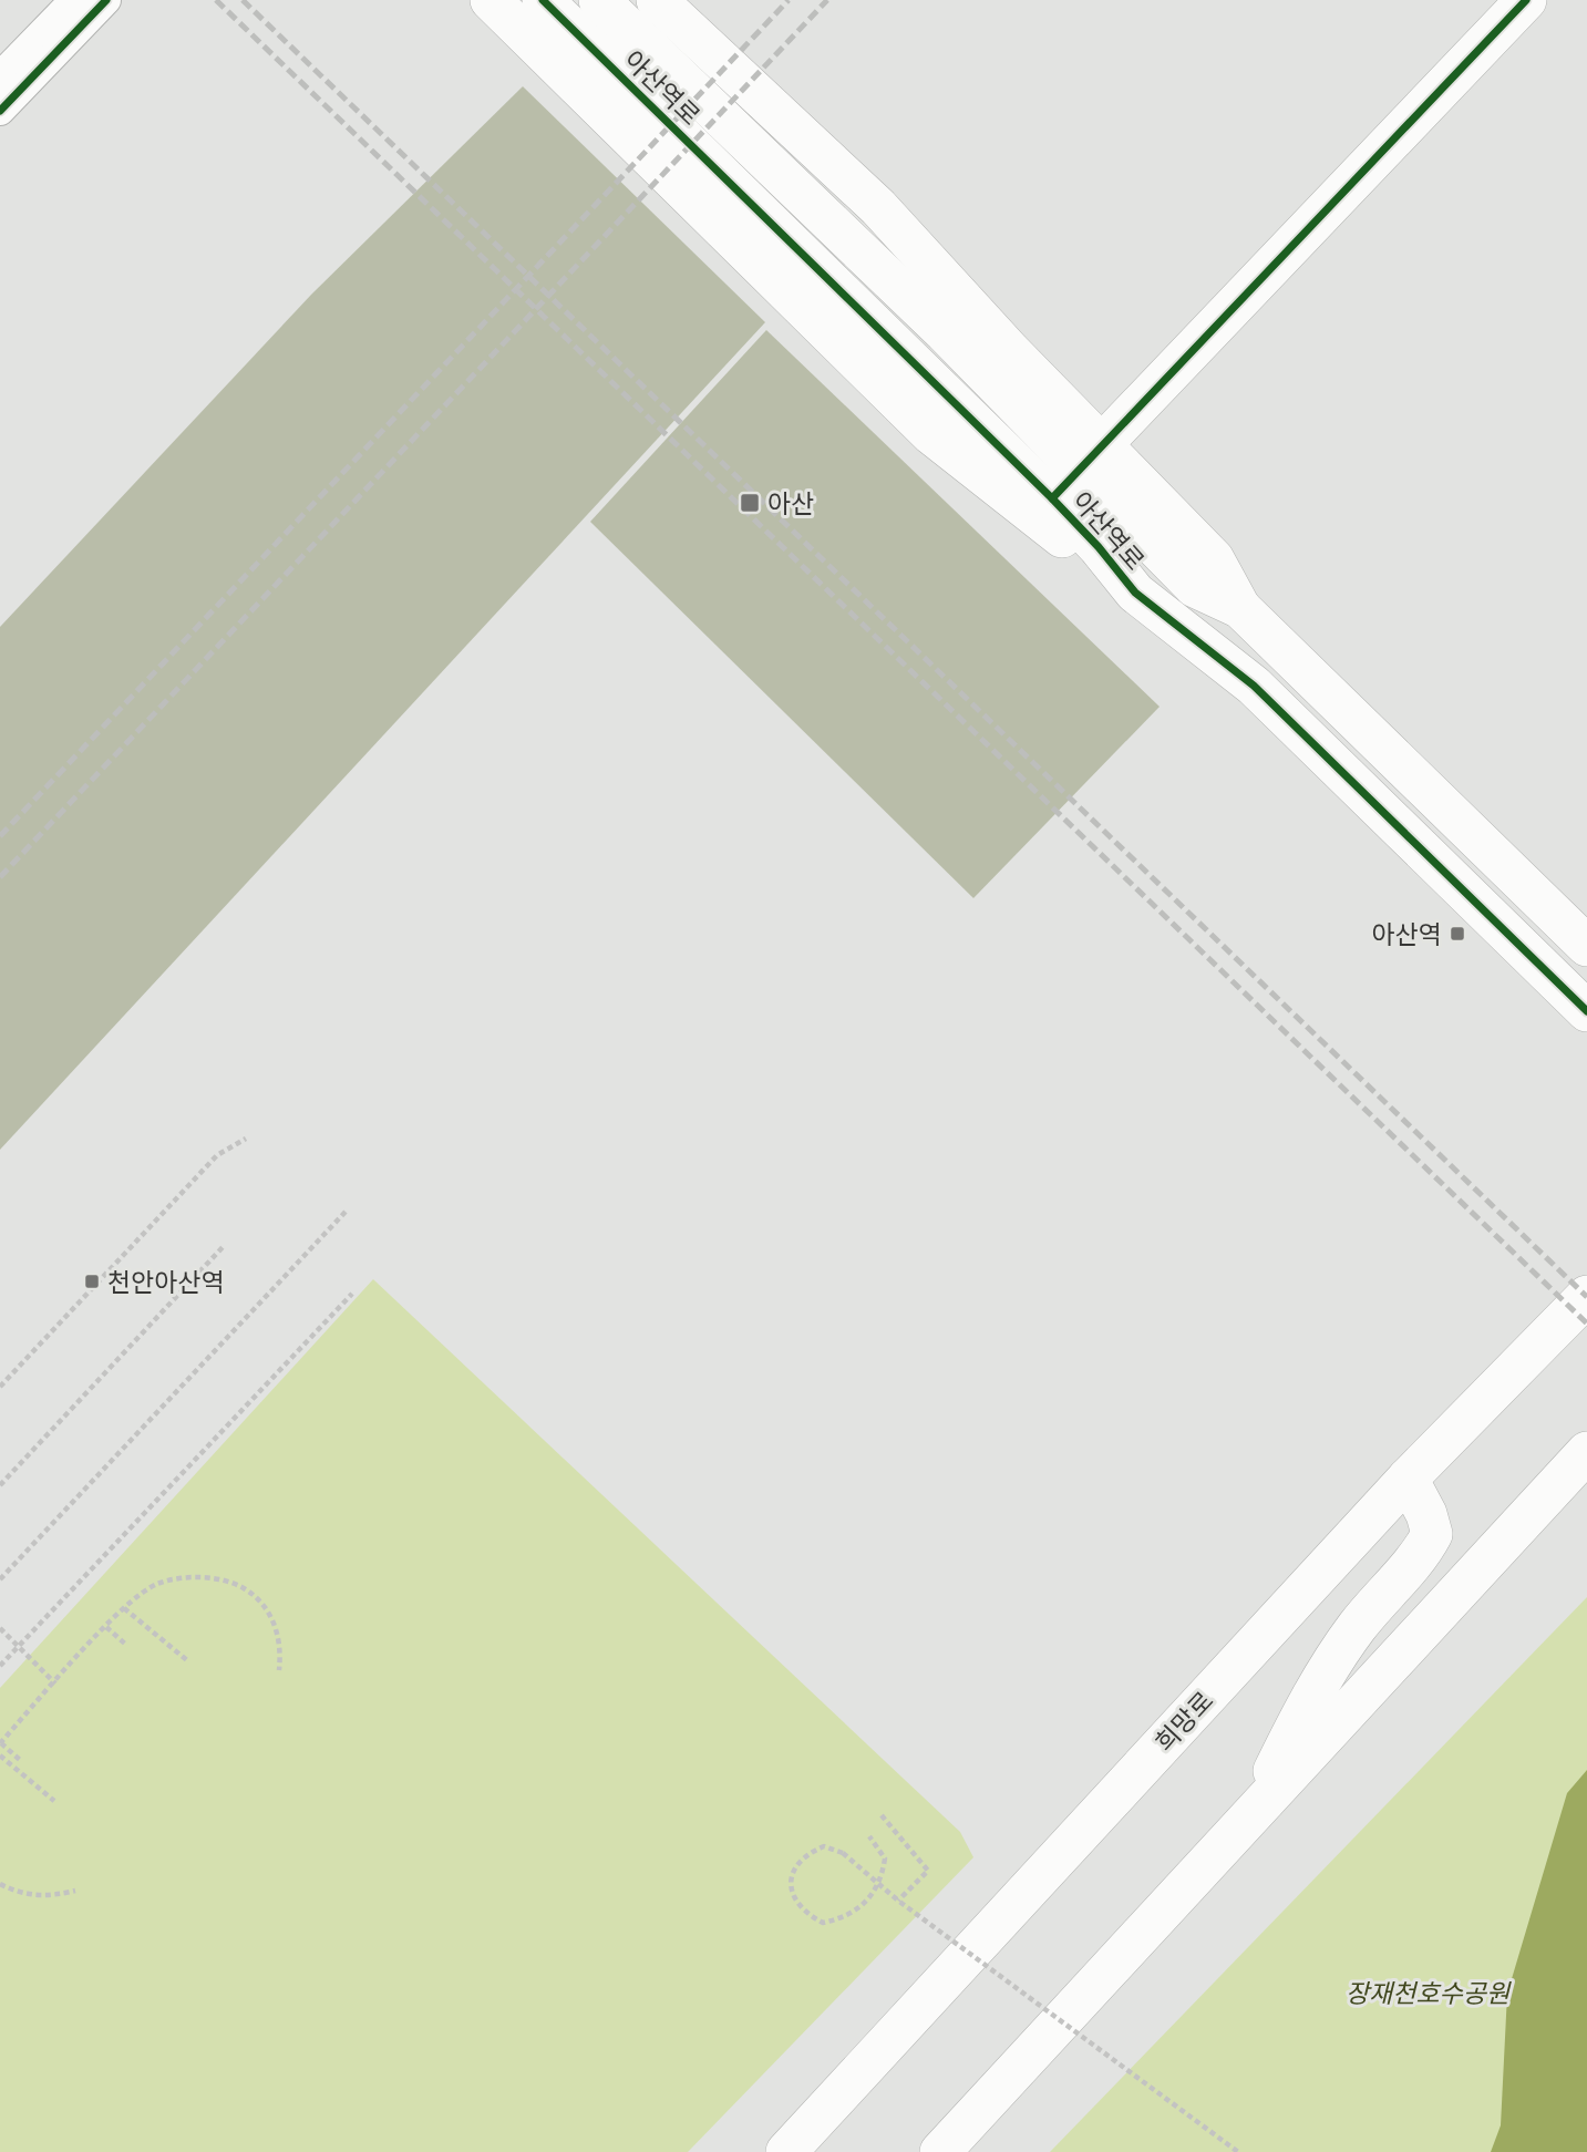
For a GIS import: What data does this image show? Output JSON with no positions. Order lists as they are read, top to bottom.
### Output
{
  "streets": {
    "street": ["아산역로", "희망로"]
  },
  "parks": ["장재천호수공원"],
  "places": {
    "transit": ["아산", "아산역", "천안아산역"]
  }
}
